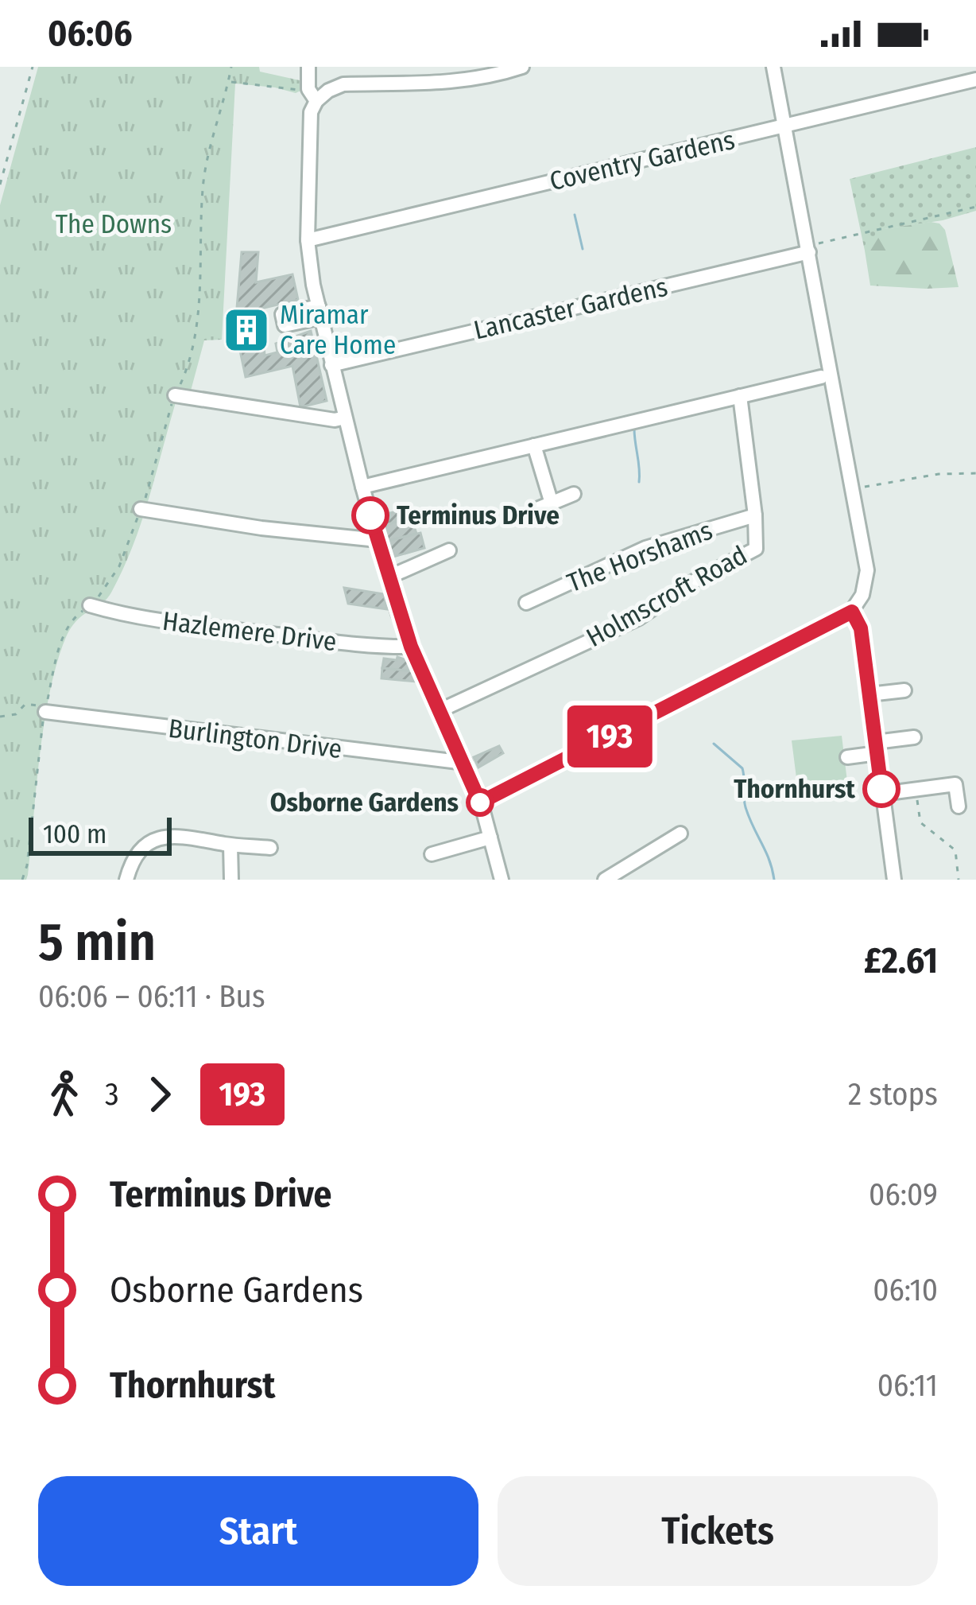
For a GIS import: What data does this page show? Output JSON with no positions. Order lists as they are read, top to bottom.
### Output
{
  "streets": {
    "street": [
      "Coventry Gardens",
      "Lancaster Gardens",
      "The Horshams",
      "Holmscroft Road",
      "Hazlemere Drive",
      "Burlington Drive"
    ]
  },
  "crossings": [
    ["The Horshams", "Holmscroft Road"]
  ],
  "parks": ["The Downs"],
  "places": {
    "building": ["Miramar Care Home"],
    "other": ["Terminus Drive", "Thornhurst", "Osborne Gardens"]
  },
  "lines": ["bus line 193"],
  "scale_bar": "100 m",
  "page": {
    "status": "06:06",
    "on_map": "193",
    "scale": "100 m",
    "heading": ["5 min", "06:06 – 06:11 · Bus", "£2.61"],
    "legs": ["3", "193", "2 stops"],
    "list": [
      {
        "name": "Terminus Drive",
        "value": "06:09"
      },
      {
        "name": "Osborne Gardens",
        "value": "06:10"
      },
      {
        "name": "Thornhurst",
        "value": "06:11"
      }
    ],
    "buttons": ["Start", "Tickets"]
  }
}
